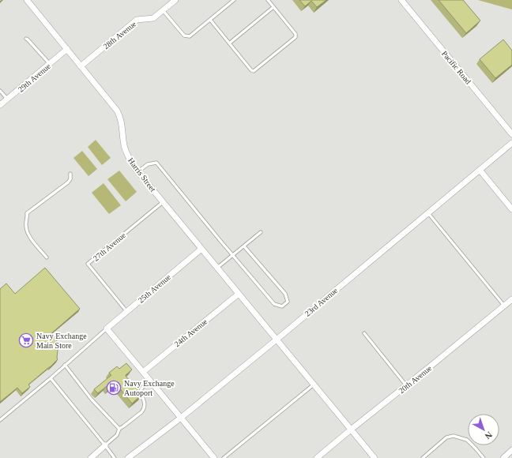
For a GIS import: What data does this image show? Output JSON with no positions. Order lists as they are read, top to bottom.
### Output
{
  "streets": {
    "street": [
      "28th Avenue",
      "Pacific Road",
      "29th Avenue",
      "Harris Street",
      "25th Avenue",
      "23rd Avenue",
      "24th Avenue",
      "20th Avenue"
    ],
    "lane": ["27th Avenue"]
  },
  "crossings": [
    ["28th Avenue", "Harris Street"],
    ["29th Avenue", "Harris Street"],
    ["Harris Street", "27th Avenue"],
    ["Harris Street", "25th Avenue"],
    ["Harris Street", "23rd Avenue"],
    ["Harris Street", "24th Avenue"],
    ["Harris Street", "20th Avenue"],
    ["27th Avenue", "25th Avenue"]
  ],
  "places": {
    "supermarket": ["Navy Exchange Main Store"],
    "fuel station": ["Navy Exchange Autoport"]
  },
  "north": "bottom right"
}
